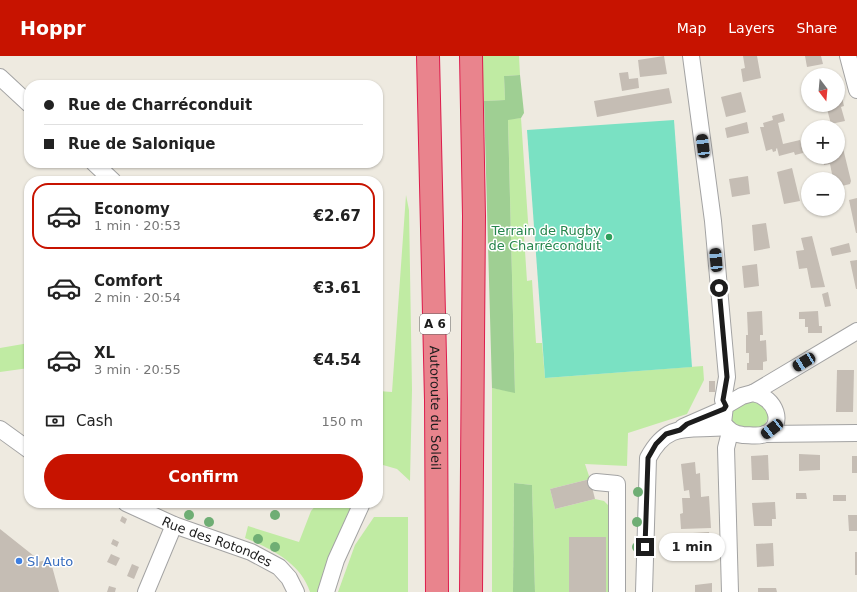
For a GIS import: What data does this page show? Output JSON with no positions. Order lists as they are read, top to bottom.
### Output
{
  "streets": {
    "highway": ["A 6", "Autoroute du Soleil"],
    "street": ["Rue des Rotondes"]
  },
  "places": ["Terrain de Rugby de Charréconduit", "Sl Auto"],
  "north": "bottom",
  "page": {
    "header": "Hoppr",
    "nav": ["Map", "Layers", "Share"],
    "map_buttons": ["+", "−"],
    "banner": ["Rue de Charréconduit", "Rue de Salonique"],
    "list": [
      {
        "name": "Economy",
        "note": "1 min · 20:53",
        "value": "€2.67"
      },
      {
        "name": "Comfort",
        "note": "2 min · 20:54",
        "value": "€3.61"
      },
      {
        "name": "XL",
        "note": "3 min · 20:55",
        "value": "€4.54"
      }
    ],
    "pay": ["Cash", "150 m"],
    "buttons": "Confirm",
    "bubble": "1 min"
  }
}
